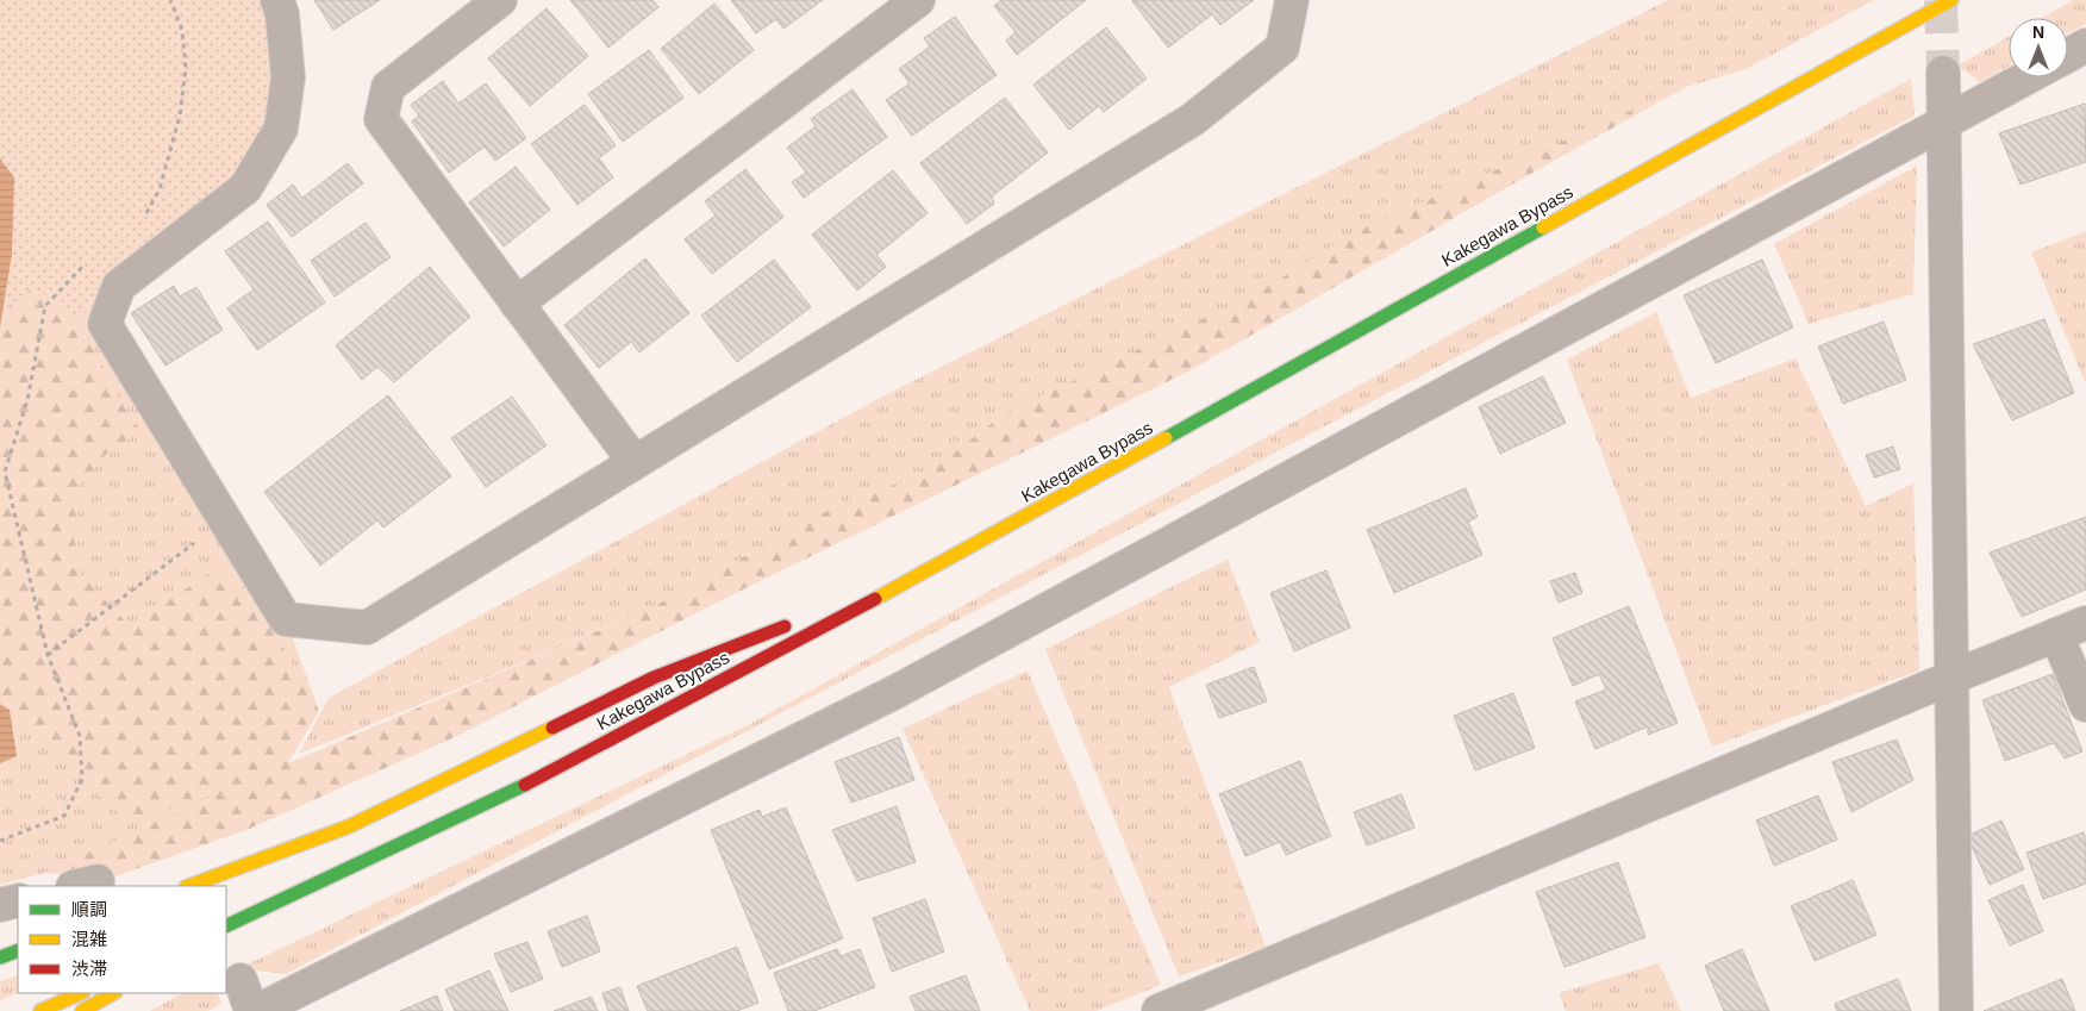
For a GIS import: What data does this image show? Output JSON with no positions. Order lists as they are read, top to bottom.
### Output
{
  "streets": {
    "highway": ["Kakegawa Bypass"]
  },
  "legend": ["順調", "混雑", "渋滞"],
  "north": "top"
}
